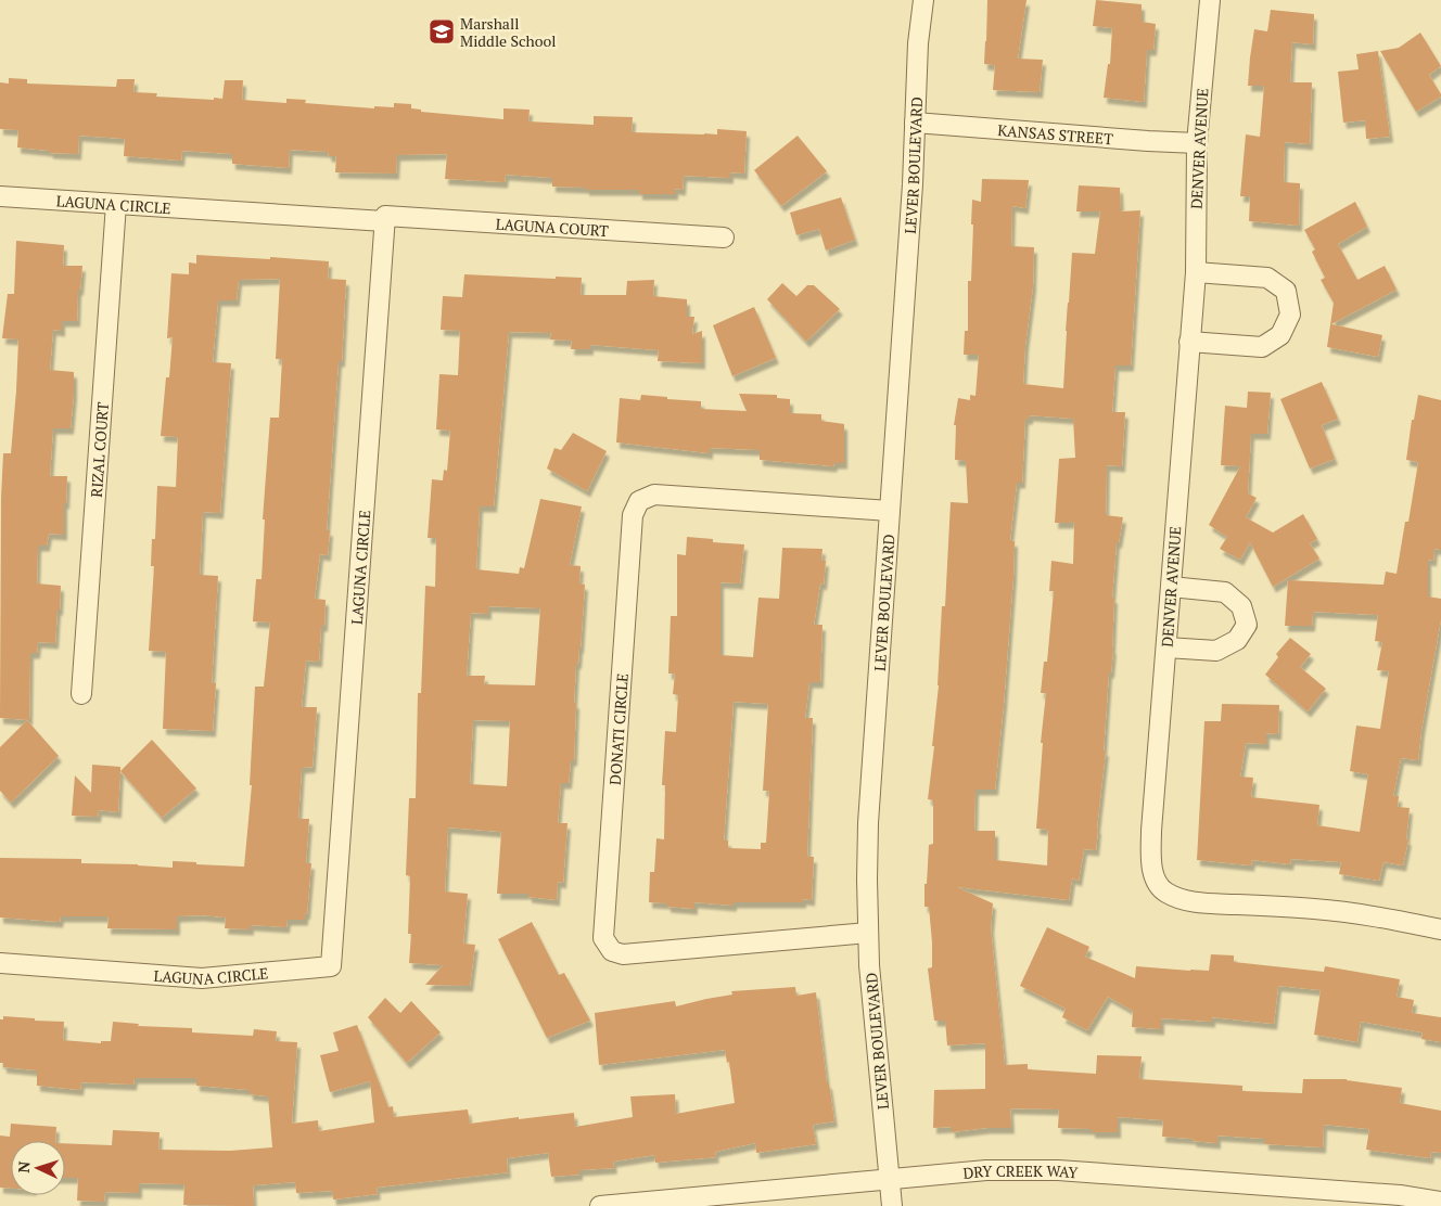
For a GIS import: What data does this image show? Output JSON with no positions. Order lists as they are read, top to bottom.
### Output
{
  "streets": {
    "street": [
      "KANSAS STREET",
      "DENVER AVENUE",
      "LEVER BOULEVARD",
      "LAGUNA CIRCLE",
      "LAGUNA COURT",
      "RIZAL COURT",
      "DONATI CIRCLE",
      "DRY CREEK WAY"
    ]
  },
  "crossings": [
    ["KANSAS STREET", "DENVER AVENUE"],
    ["KANSAS STREET", "LEVER BOULEVARD"],
    ["LEVER BOULEVARD", "DONATI CIRCLE"],
    ["LEVER BOULEVARD", "DRY CREEK WAY"],
    ["LAGUNA CIRCLE", "LAGUNA COURT"],
    ["LAGUNA CIRCLE", "RIZAL COURT"]
  ],
  "places": {
    "school or university": ["Marshall Middle School"]
  },
  "north": "left"
}
